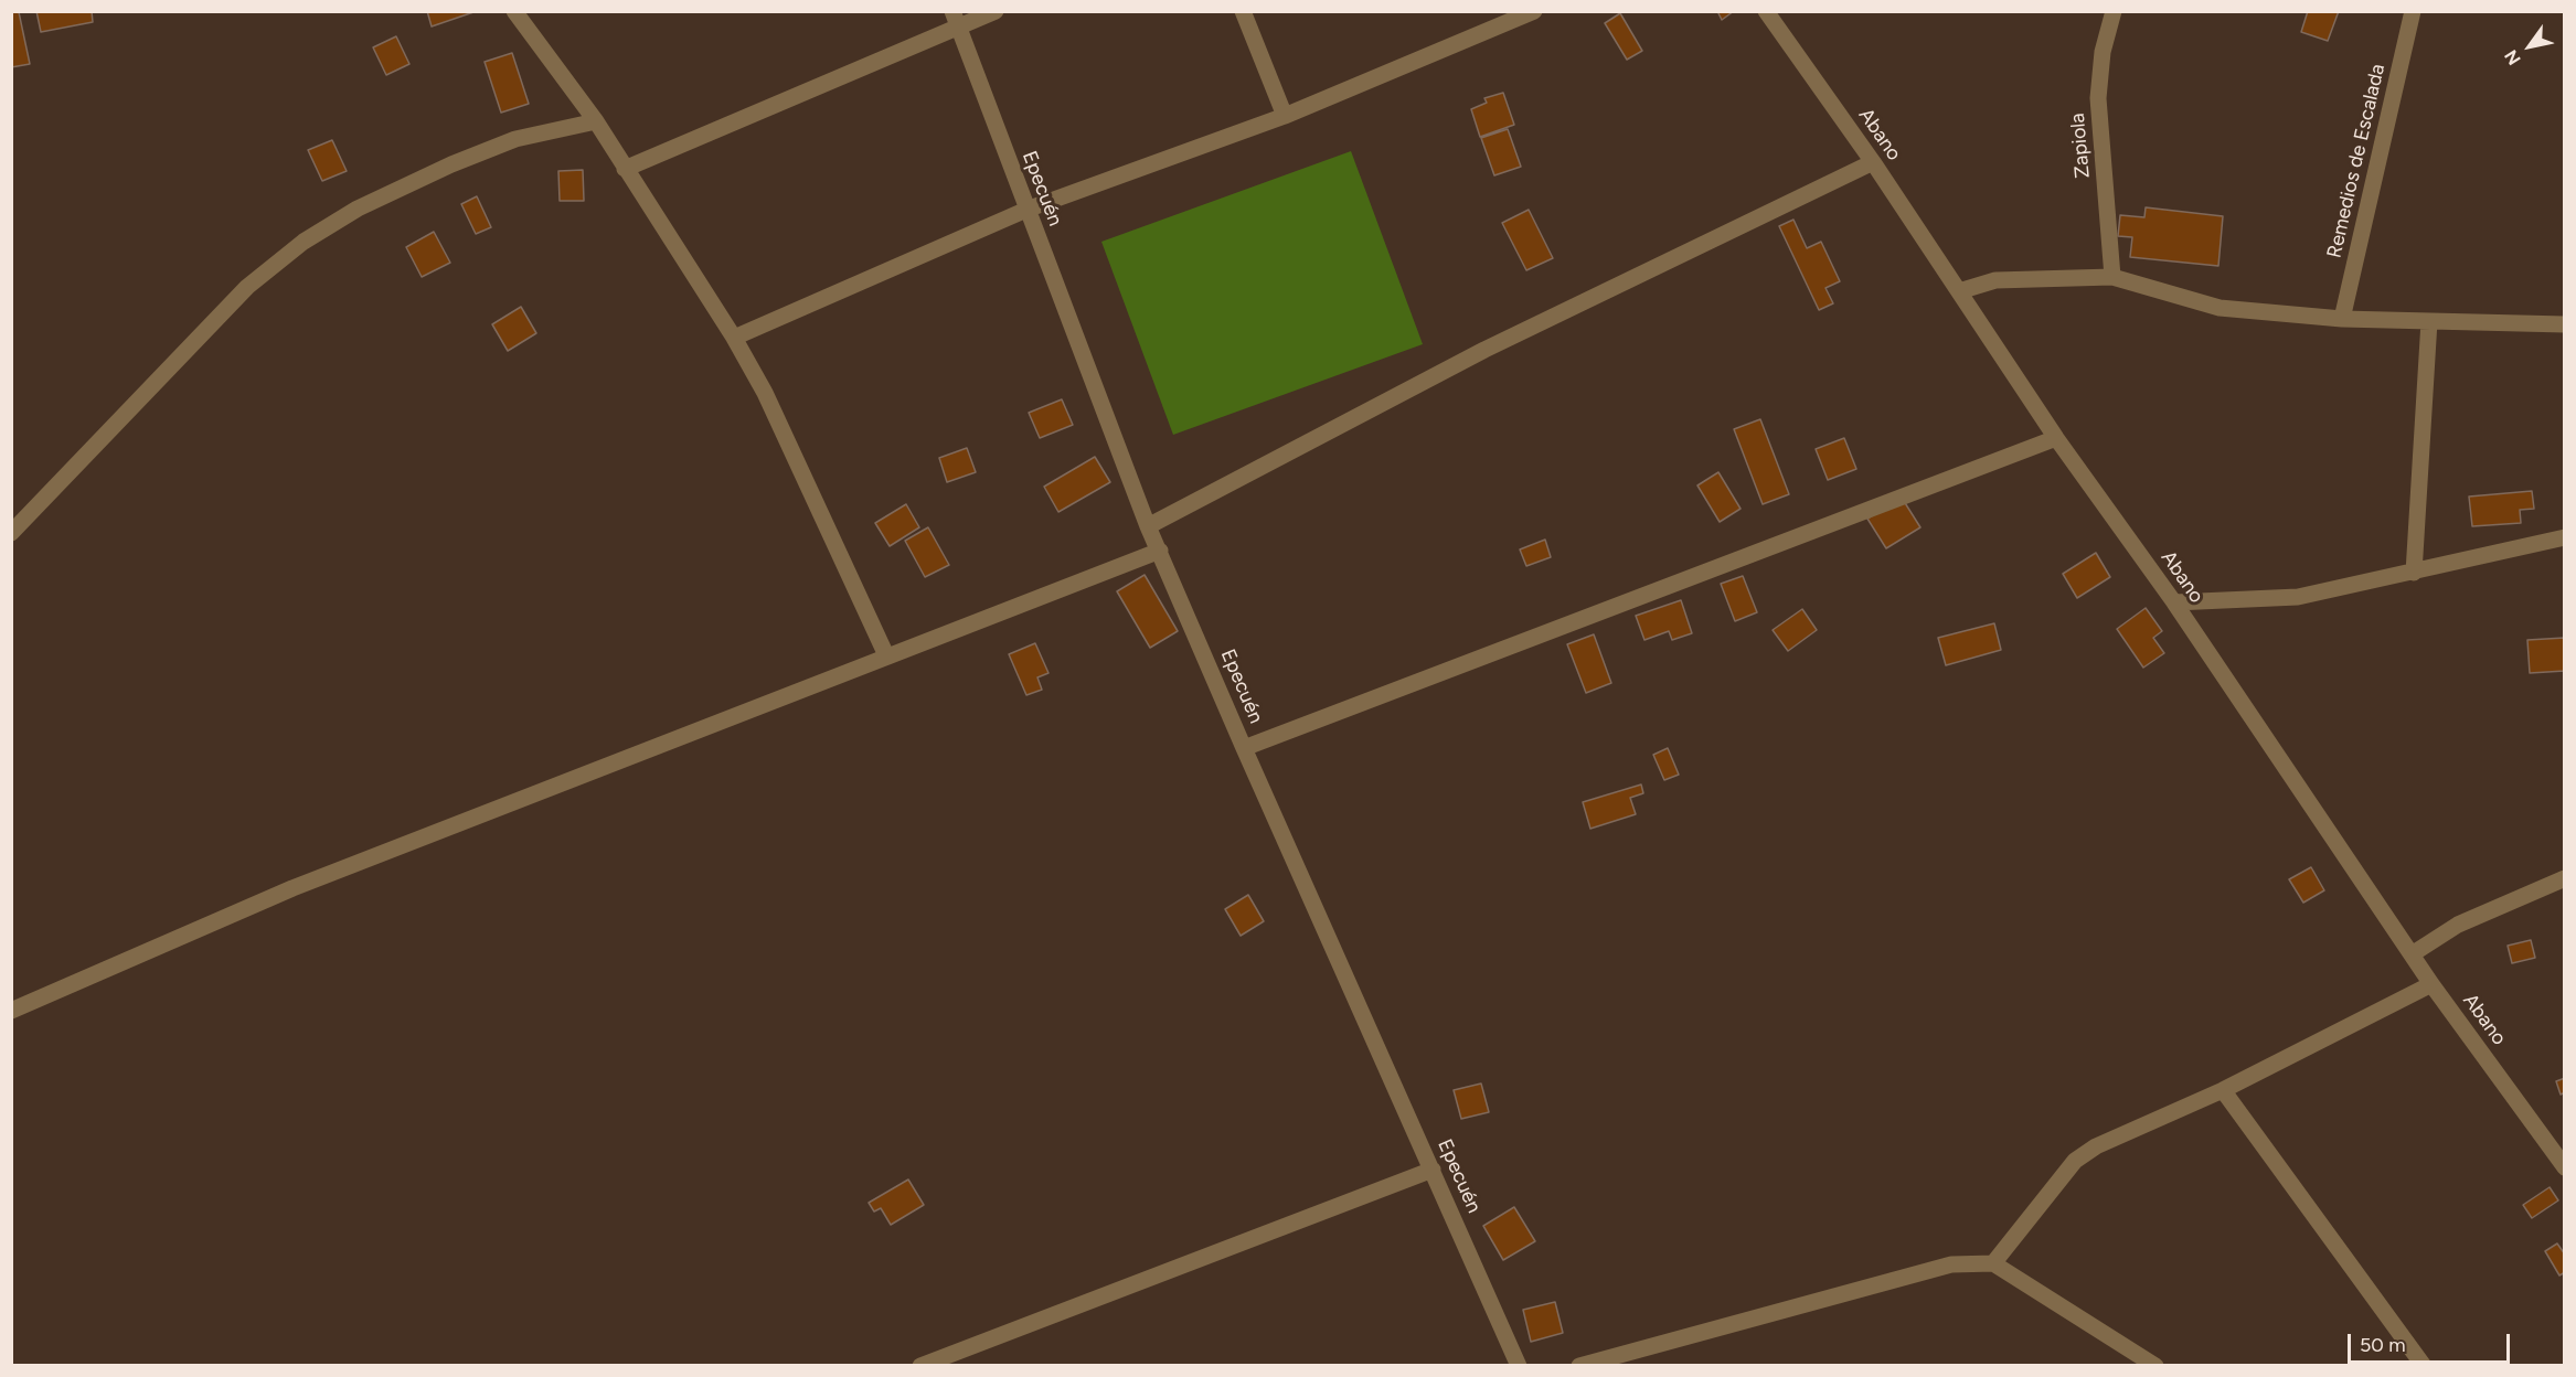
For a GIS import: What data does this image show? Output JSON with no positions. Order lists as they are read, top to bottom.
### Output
{
  "streets": {
    "street": [
      "Abano",
      "Zapiola",
      "Remedios de Escalada",
      "Epecuén"
    ]
  },
  "scale_bar": "50 m",
  "north": "bottom left"
}
